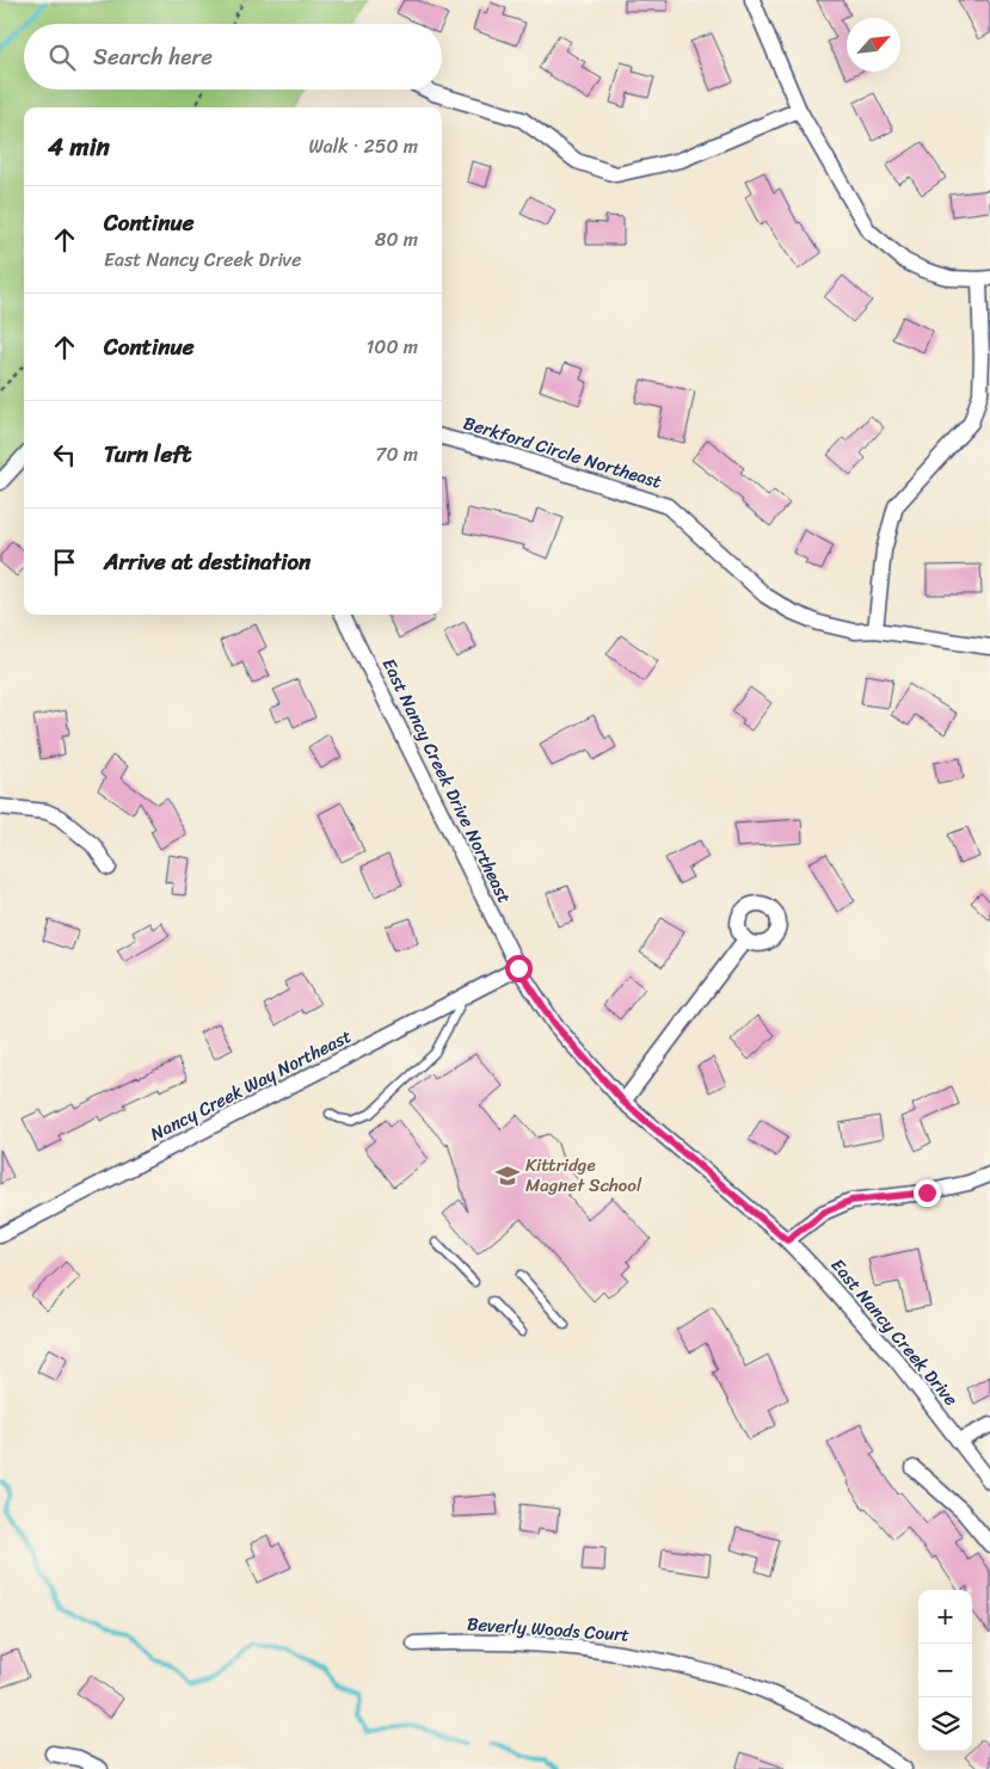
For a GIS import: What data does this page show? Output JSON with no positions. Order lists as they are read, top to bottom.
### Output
{
  "streets": {
    "street": [
      "Berkford Circle Northeast",
      "East Nancy Creek Drive Northeast",
      "Nancy Creek Way Northeast",
      "East Nancy Creek Drive",
      "Beverly Woods Court"
    ]
  },
  "crossings": [
    ["East Nancy Creek Drive Northeast", "Nancy Creek Way Northeast"]
  ],
  "places": {
    "school or university": ["Kittridge Magnet School"]
  },
  "north": "top right",
  "page": {
    "search": "Search here",
    "heading": ["4 min", "Walk · 250 m"],
    "list": [
      ["Continue", "East Nancy Creek Drive", "80 m"],
      ["Continue", "100 m"],
      ["Turn left", "70 m"],
      "Arrive at destination"
    ],
    "map_buttons": ["+", "−"]
  }
}
